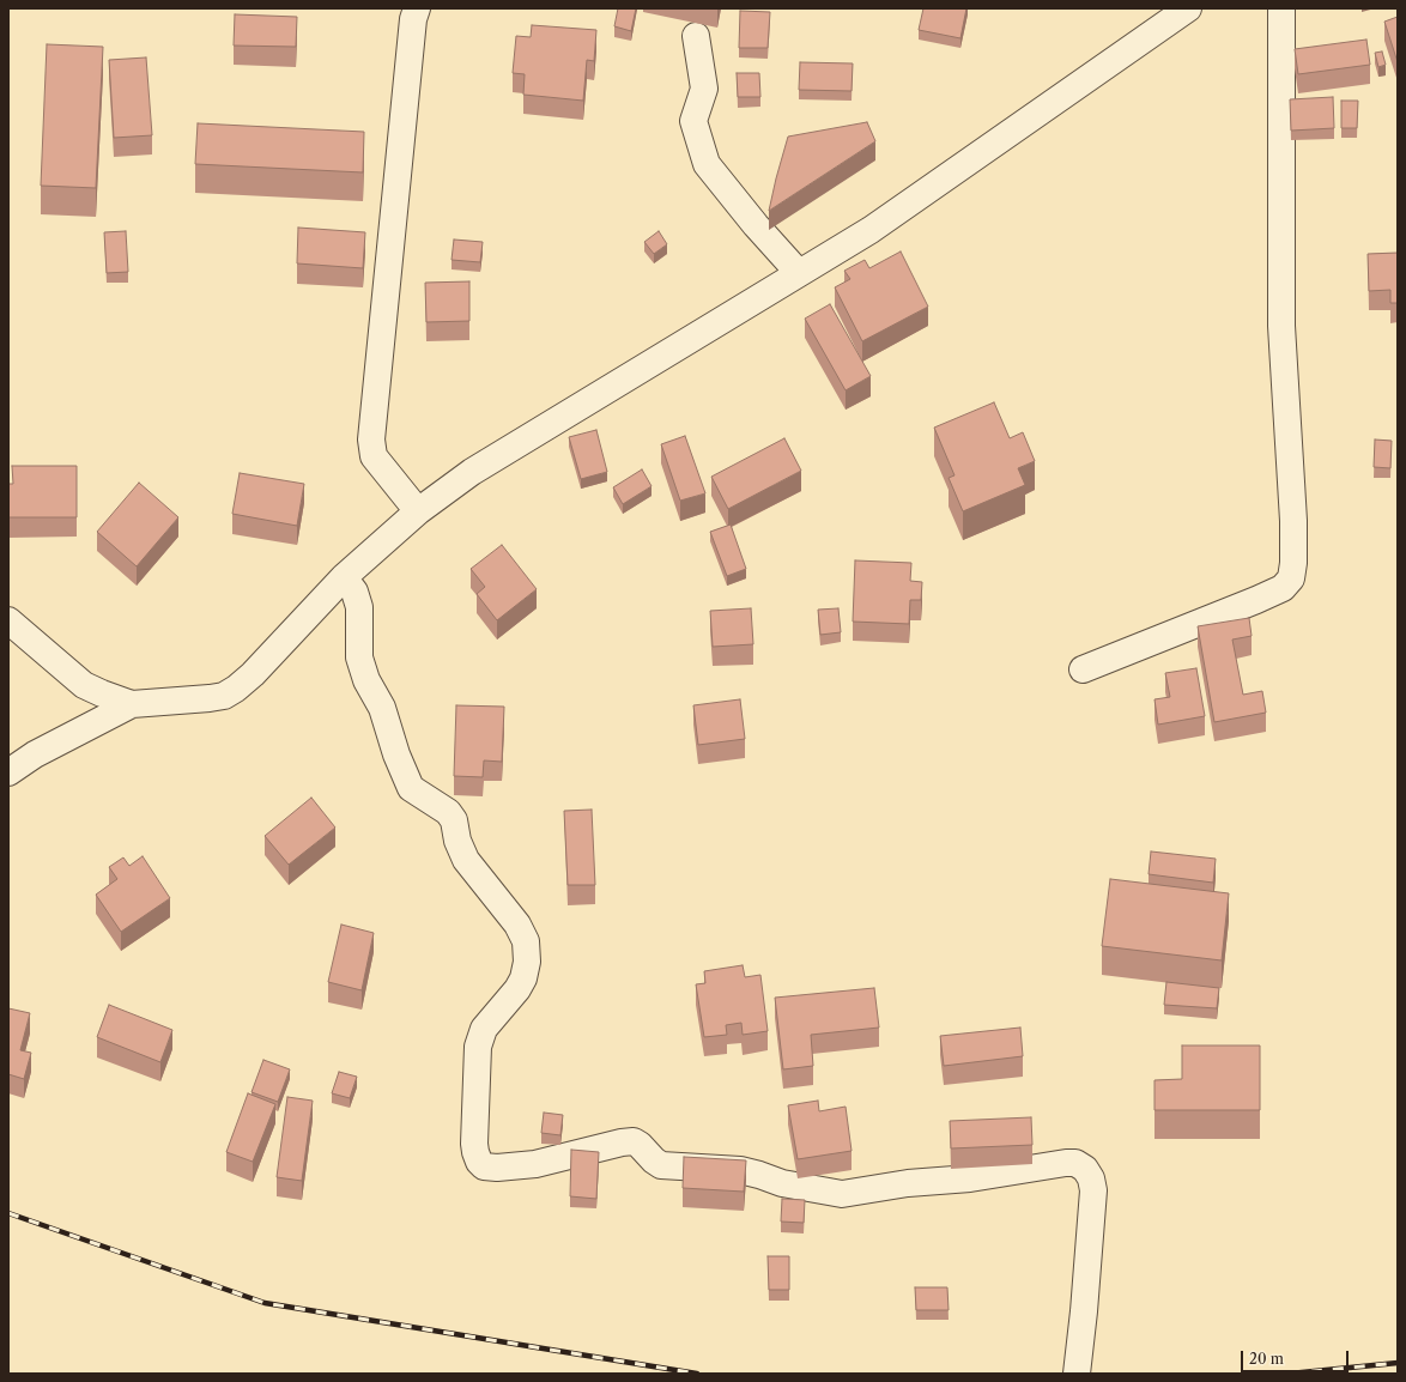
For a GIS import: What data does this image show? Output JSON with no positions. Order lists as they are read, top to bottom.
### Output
{
  "scale_bar": "20 m"
}
